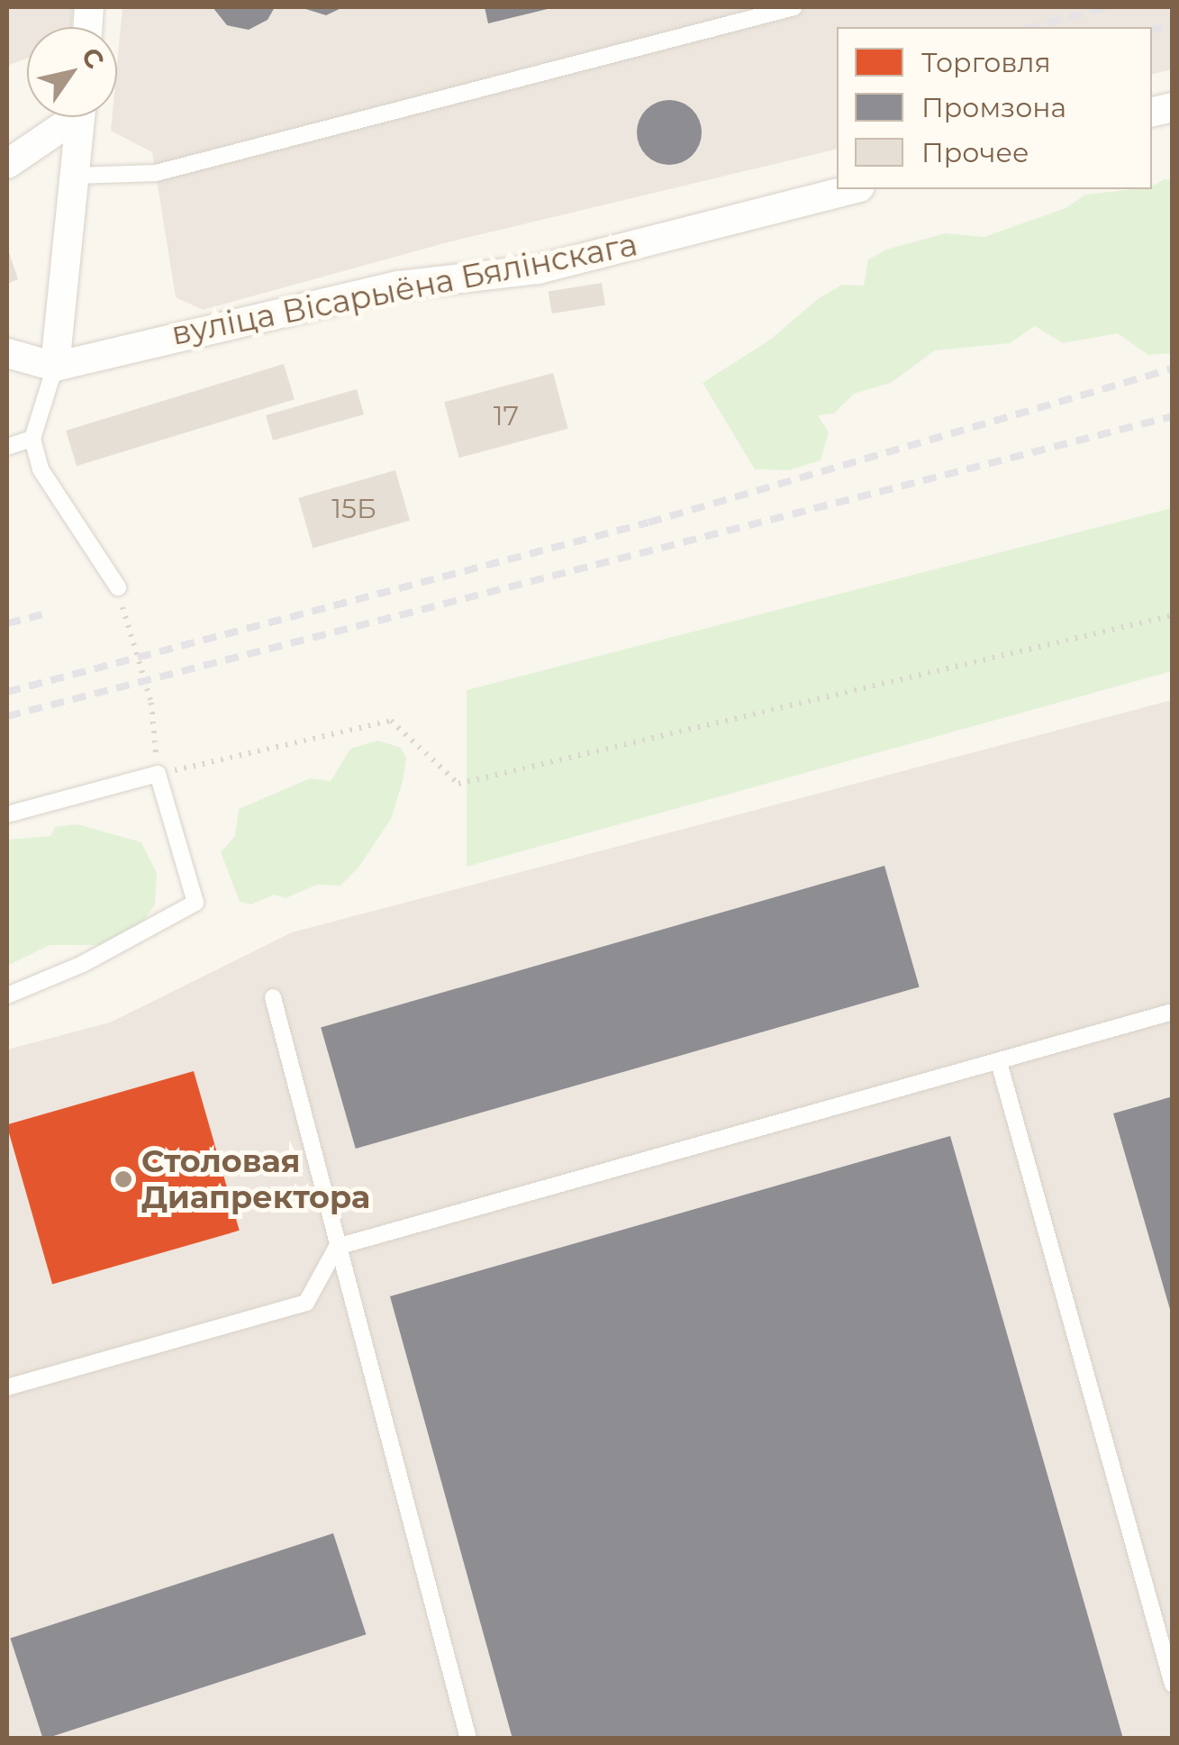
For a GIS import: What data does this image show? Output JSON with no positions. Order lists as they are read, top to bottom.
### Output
{
  "streets": {
    "street": ["вуліца Вісарыёна Бялінскага"]
  },
  "places": ["Столовая Диапректора"],
  "house_numbers": ["17", "15Б"],
  "legend": ["Торговля", "Промзона", "Прочее"],
  "north": "top right"
}
